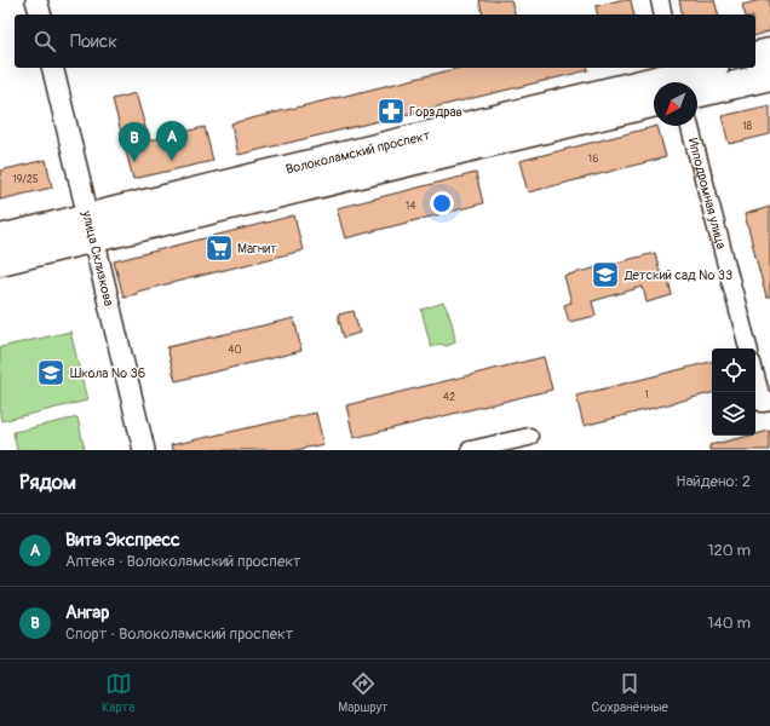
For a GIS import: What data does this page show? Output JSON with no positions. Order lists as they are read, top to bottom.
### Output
{
  "streets": {
    "main road": ["Волоколамский проспект"],
    "street": ["Ипподромная улица", "улица Склизкова"]
  },
  "crossings": [
    ["Волоколамский проспект", "улица Склизкова"]
  ],
  "places": {
    "pharmacy": ["Горздрав"],
    "supermarket": ["Магнит"],
    "school or university": ["Детский сад № 33", "Школа № 36"]
  },
  "house_numbers": [
    "18",
    "16",
    "19/25",
    "14",
    "40",
    "1",
    "42"
  ],
  "north": "bottom left",
  "page": {
    "search": "Поиск",
    "pins": ["A", "B"],
    "heading": ["Рядом", "Найдено: 2"],
    "list": [
      {
        "mark": "A",
        "name": "Вита Экспресс",
        "note": "Аптека · Волоколамский проспект",
        "value": "120 m"
      },
      {
        "mark": "B",
        "name": "Ангар",
        "note": "Спорт · Волоколамский проспект",
        "value": "140 m"
      }
    ],
    "nav": ["Карта", "Маршрут", "Сохранённые"]
  }
}
